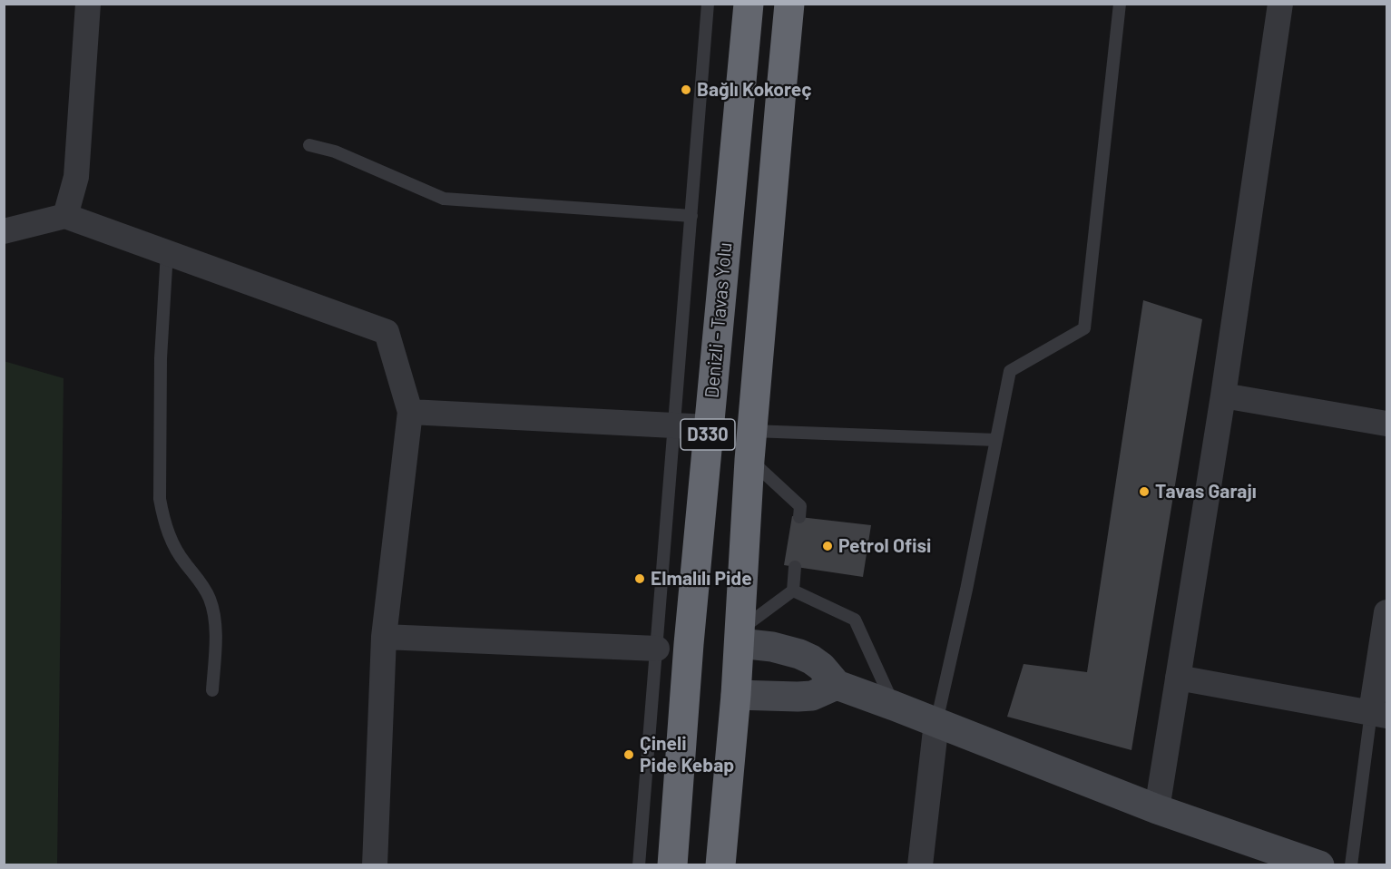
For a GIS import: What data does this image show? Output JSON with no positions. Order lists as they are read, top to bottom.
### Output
{
  "streets": {
    "highway": ["Denizli - Tavas Yolu", "D330"]
  },
  "places": [
    "Bağlı Kokoreç",
    "Tavas Garajı",
    "Petrol Ofisi",
    "Elmalılı Pide",
    "Çineli Pide Kebap"
  ]
}
